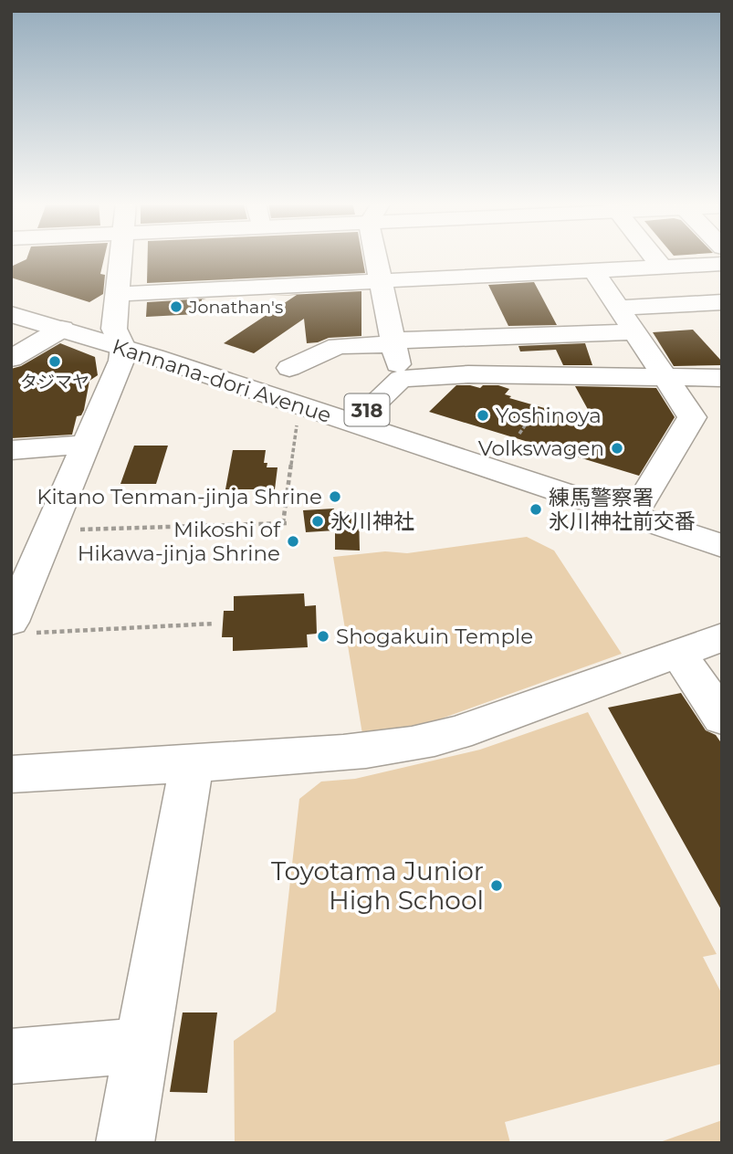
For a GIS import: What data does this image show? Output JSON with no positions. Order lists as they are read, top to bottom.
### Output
{
  "streets": {
    "street": ["Kannana-dori Avenue", "318"]
  },
  "places": [
    "Jonathan's",
    "タジマヤ",
    "Yoshinoya",
    "Volkswagen",
    "Kitano Tenman-jinja Shrine",
    "練馬警察署 氷川神社前交番",
    "氷川神社",
    "Mikoshi of Hikawa-jinja Shrine",
    "Shogakuin Temple",
    "Toyotama Junior High School"
  ]
}
